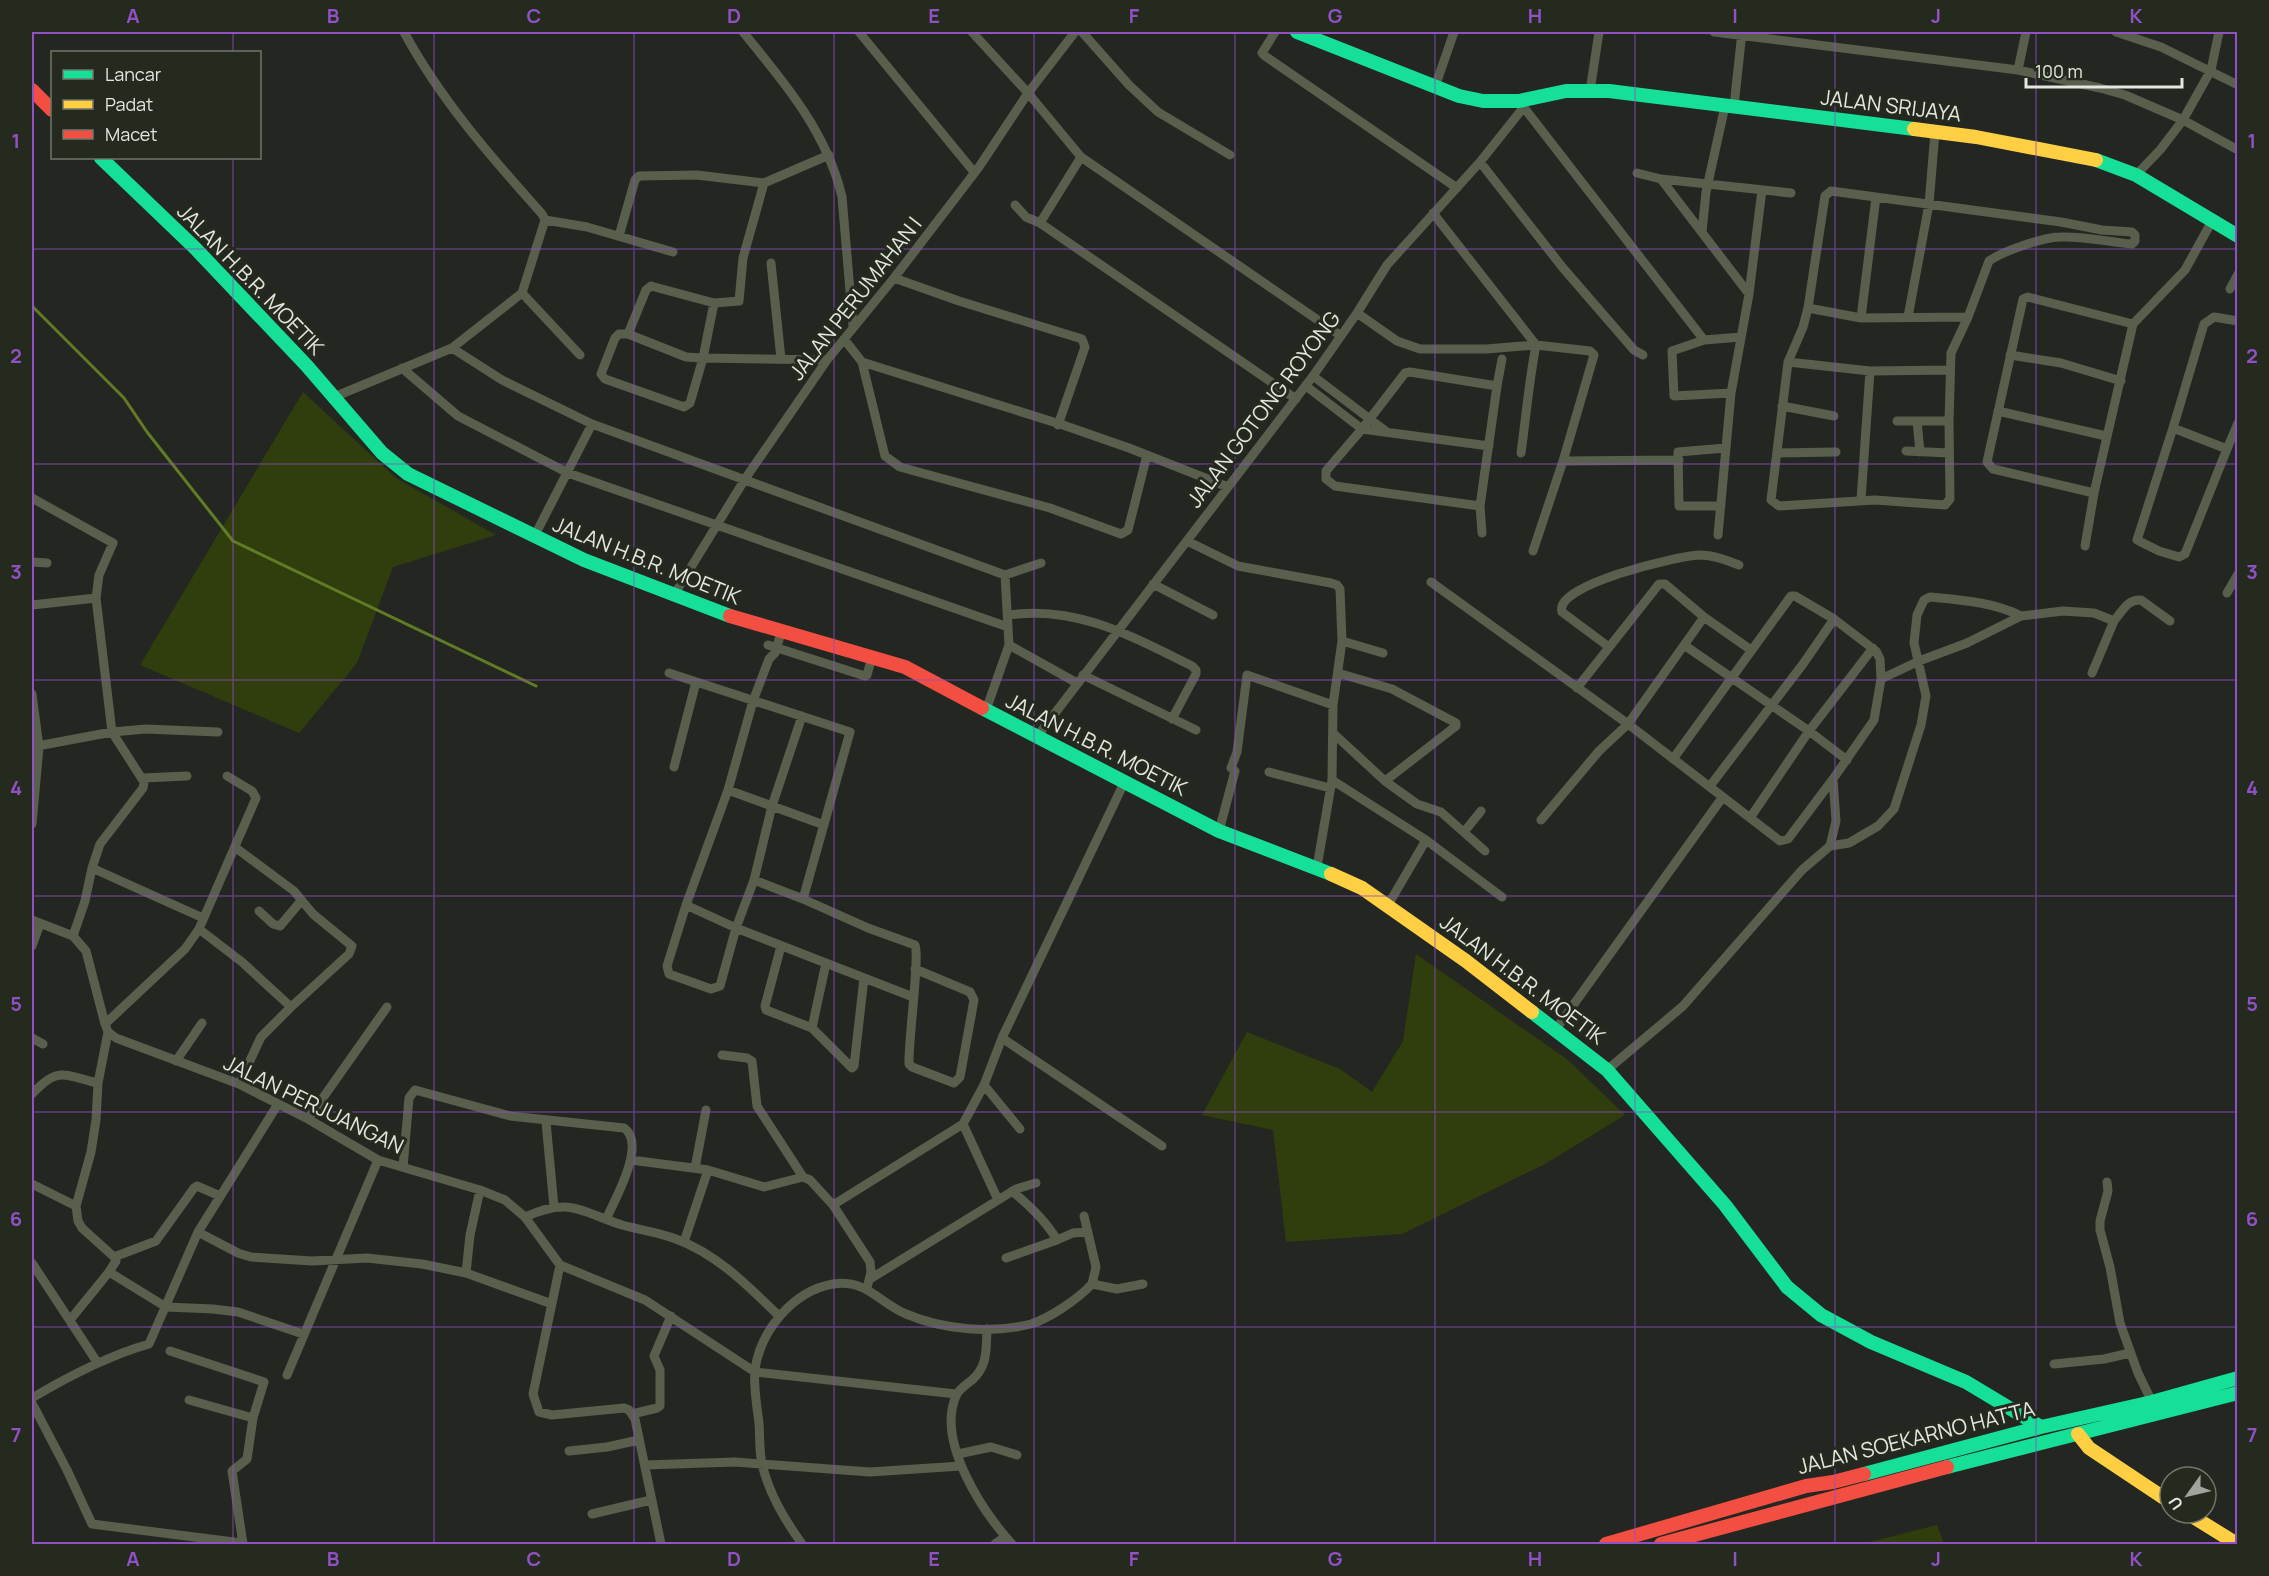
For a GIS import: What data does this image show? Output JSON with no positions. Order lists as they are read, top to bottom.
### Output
{
  "streets": {
    "main road": ["JALAN SRIJAYA", "JALAN H.B.R. MOETIK", "JALAN SOEKARNO HATTA"],
    "street": ["JALAN PERUMAHAN I", "JALAN GOTONG ROYONG", "JALAN PERJUANGAN"]
  },
  "crossings": [
    ["JALAN SRIJAYA", "JALAN GOTONG ROYONG"],
    ["JALAN H.B.R. MOETIK", "JALAN PERUMAHAN I"],
    ["JALAN H.B.R. MOETIK", "JALAN GOTONG ROYONG"],
    ["JALAN H.B.R. MOETIK", "JALAN SOEKARNO HATTA"]
  ],
  "legend": ["Lancar", "Padat", "Macet"],
  "scale_bar": "100 m",
  "north": "bottom left",
  "grid": {
    "columns": [
      "A",
      "B",
      "C",
      "D",
      "E",
      "F",
      "G",
      "H",
      "I",
      "J",
      "K"
    ],
    "rows": [
      "1",
      "2",
      "3",
      "4",
      "5",
      "6",
      "7"
    ]
  }
}
